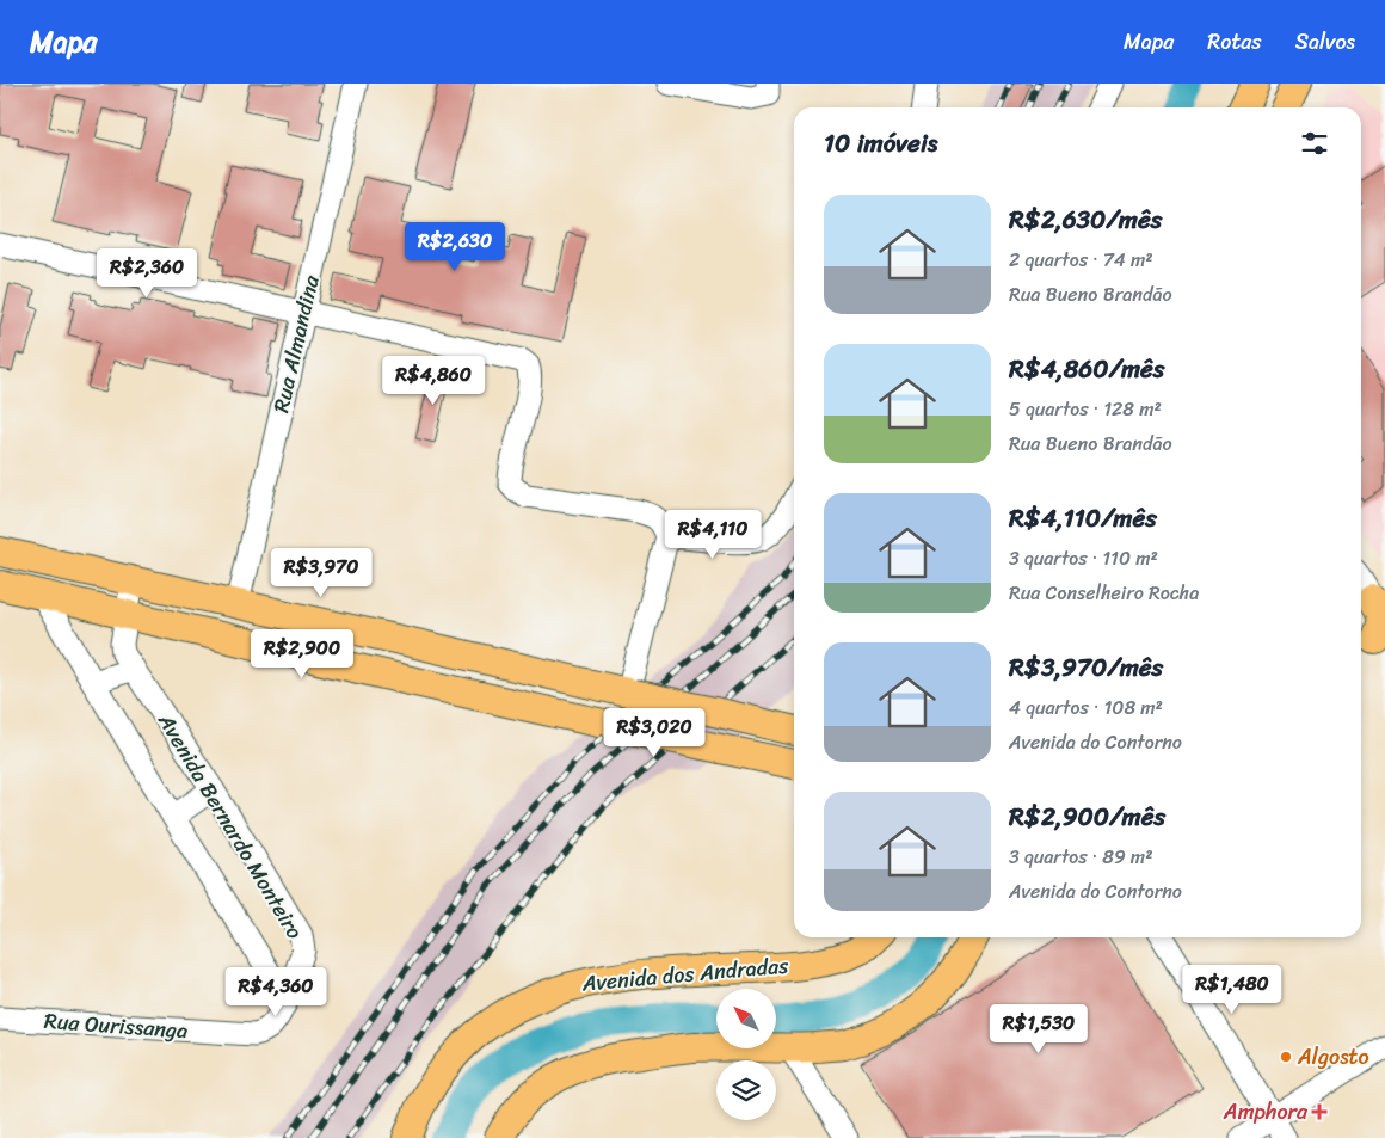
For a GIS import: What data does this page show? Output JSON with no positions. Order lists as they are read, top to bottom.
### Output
{
  "streets": {
    "main road": ["Avenida dos Andradas"],
    "street": ["Rua Almandina", "Avenida Bernardo Monteiro", "Rua Ourissanga"]
  },
  "crossings": [
    ["Avenida Bernardo Monteiro", "Rua Ourissanga"]
  ],
  "places": {
    "other": ["Algosto"],
    "health": ["Amphora"]
  },
  "north": "top left",
  "page": {
    "header": "Mapa",
    "nav": ["Mapa", "Rotas", "Salvos"],
    "heading": "10 imóveis",
    "list": [
      {
        "name": "R$2,630/mês",
        "note": "2 quartos · 74 m² · Rua Bueno Brandão"
      },
      {
        "name": "R$4,860/mês",
        "note": "5 quartos · 128 m² · Rua Bueno Brandão"
      },
      {
        "name": "R$4,110/mês",
        "note": "3 quartos · 110 m² · Rua Conselheiro Rocha"
      },
      {
        "name": "R$3,970/mês",
        "note": "4 quartos · 108 m² · Avenida do Contorno"
      },
      {
        "name": "R$2,900/mês",
        "note": "3 quartos · 89 m² · Avenida do Contorno"
      }
    ],
    "price": [
      "R$2,630",
      "R$2,360",
      "R$4,860",
      "R$4,110",
      "R$3,970",
      "R$2,900",
      "R$3,020",
      "R$1,480",
      "R$4,360",
      "R$1,530"
    ]
  }
}
